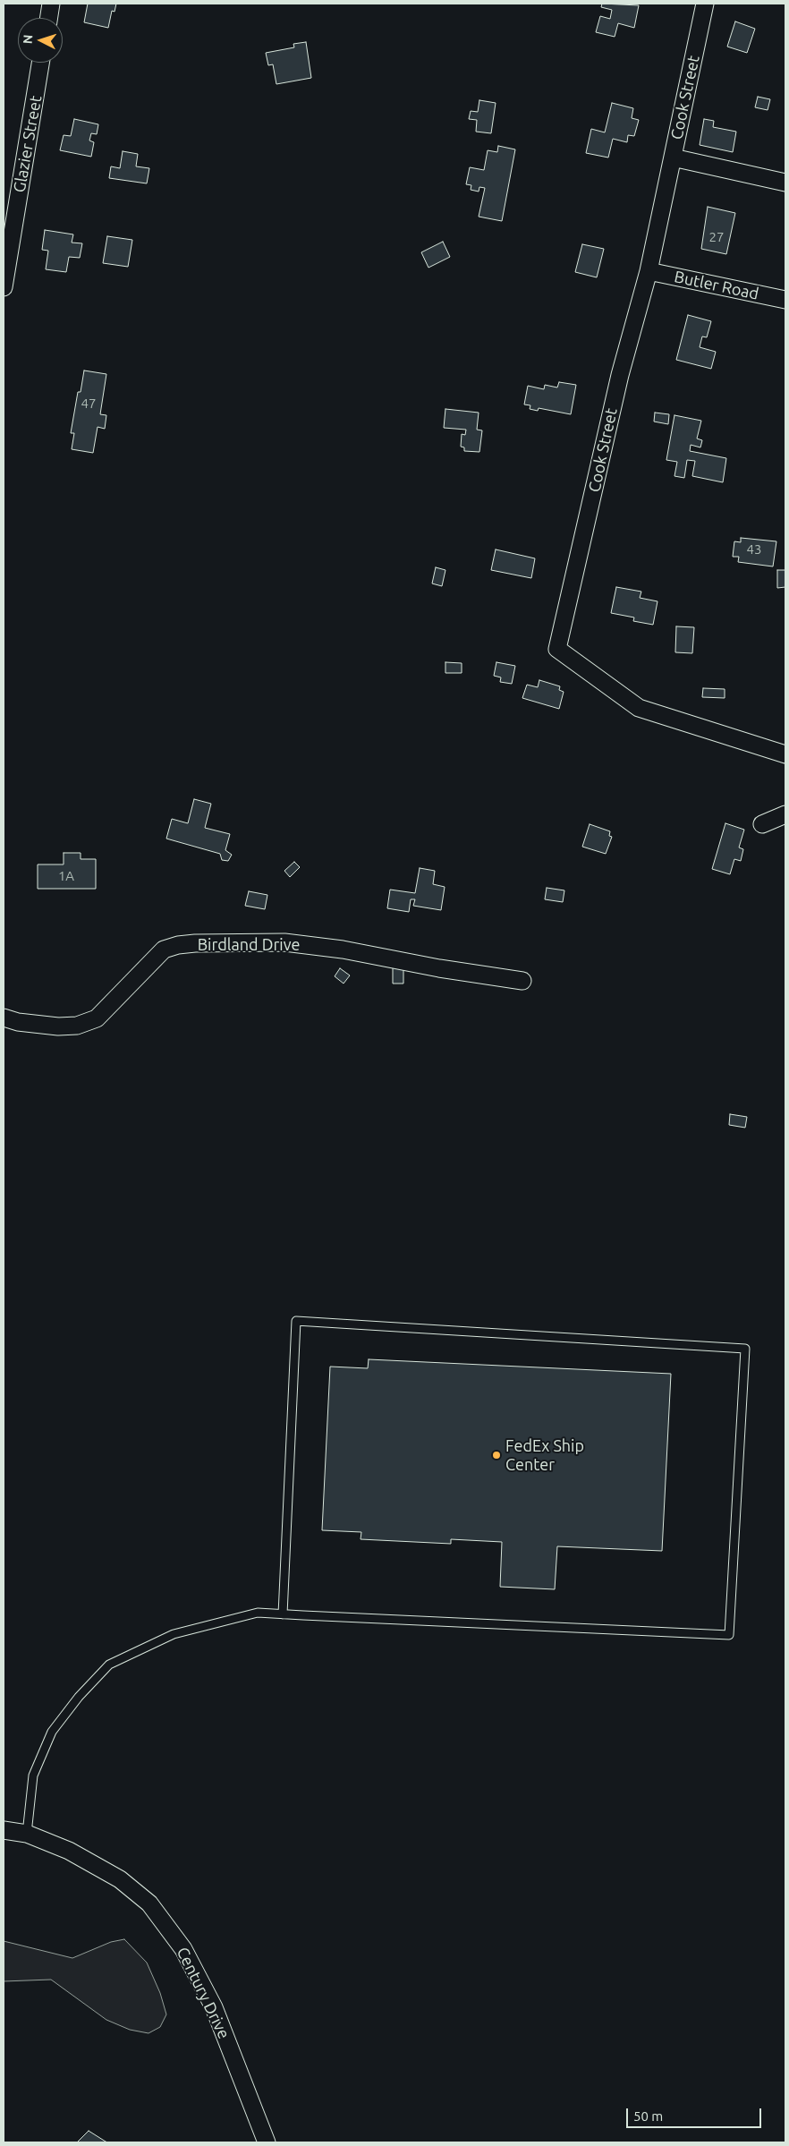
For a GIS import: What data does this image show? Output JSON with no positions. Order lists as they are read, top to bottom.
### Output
{
  "streets": {
    "street": [
      "Cook Street",
      "Glazier Street",
      "Butler Road",
      "Birdland Drive",
      "Century Drive"
    ]
  },
  "crossings": [
    ["Cook Street", "Butler Road"]
  ],
  "places": ["FedEx Ship Center"],
  "house_numbers": [
    "27",
    "47",
    "43",
    "1A"
  ],
  "scale_bar": "50 m",
  "north": "left"
}
